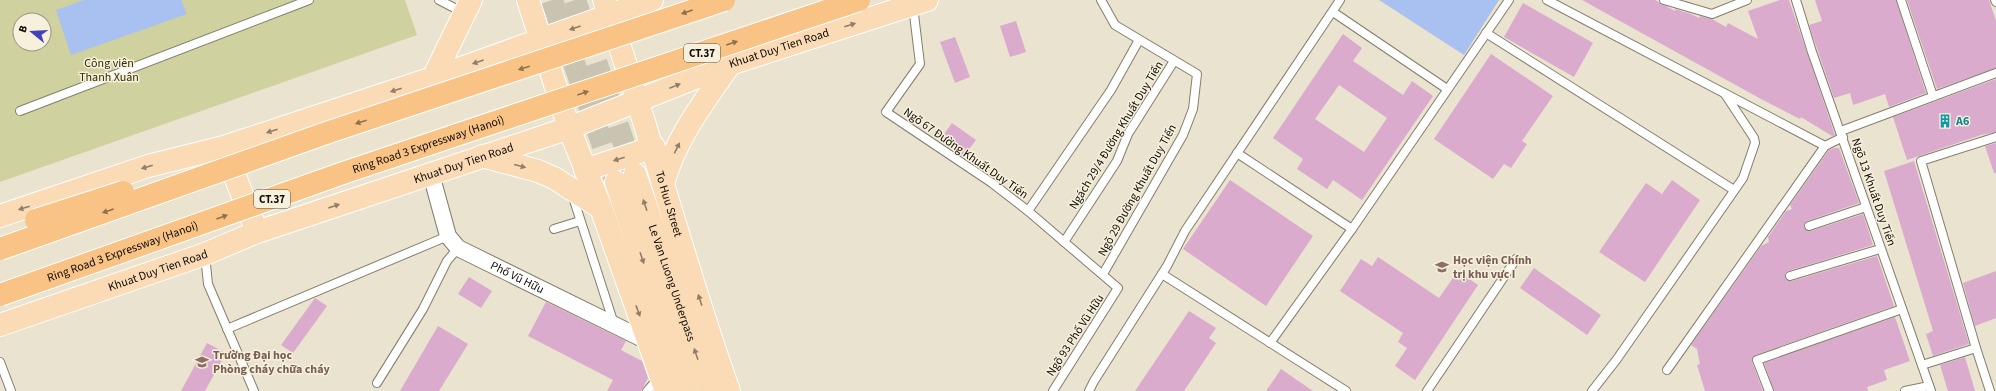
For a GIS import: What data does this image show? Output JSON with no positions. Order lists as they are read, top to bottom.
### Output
{
  "streets": {
    "highway": ["CT.37", "Ring Road 3 Expressway (Hanoi)"],
    "main road": ["Khuat Duy Tien Road", "To Huu Street", "Le Van Luong Underpass"],
    "street": ["Phố Vũ Hữu"],
    "lane": [
      "Ngách 29/4 Đường Khuất Duy Tiến",
      "Ngõ 67 Đường Khuất Duy Tiến",
      "Ngõ 29 Đường Khuất Duy Tiến",
      "Ngõ 13 Khuất Duy Tiến",
      "Ngõ 93 Phố Vũ Hữu"
    ]
  },
  "crossings": [
    ["Khuat Duy Tien Road", "Ngõ 67 Đường Khuất Duy Tiến"],
    ["Khuat Duy Tien Road", "To Huu Street"],
    ["Khuat Duy Tien Road", "Phố Vũ Hữu"],
    ["Ngách 29/4 Đường Khuất Duy Tiến", "Ngõ 67 Đường Khuất Duy Tiến"],
    ["Ngách 29/4 Đường Khuất Duy Tiến", "Ngõ 29 Đường Khuất Duy Tiến"],
    ["Ngõ 67 Đường Khuất Duy Tiến", "Ngõ 29 Đường Khuất Duy Tiến"],
    ["Ngõ 67 Đường Khuất Duy Tiến", "Ngõ 93 Phố Vũ Hữu"],
    ["Ngõ 29 Đường Khuất Duy Tiến", "Ngõ 93 Phố Vũ Hữu"],
    ["To Huu Street", "Le Van Luong Underpass"]
  ],
  "parks": ["Công viên Thanh Xuân"],
  "places": {
    "building": ["A6"],
    "school or university": ["Học viện Chính trị khu vực I", "Trường Đại học Phòng cháy chữa cháy"]
  },
  "north": "left"
}
